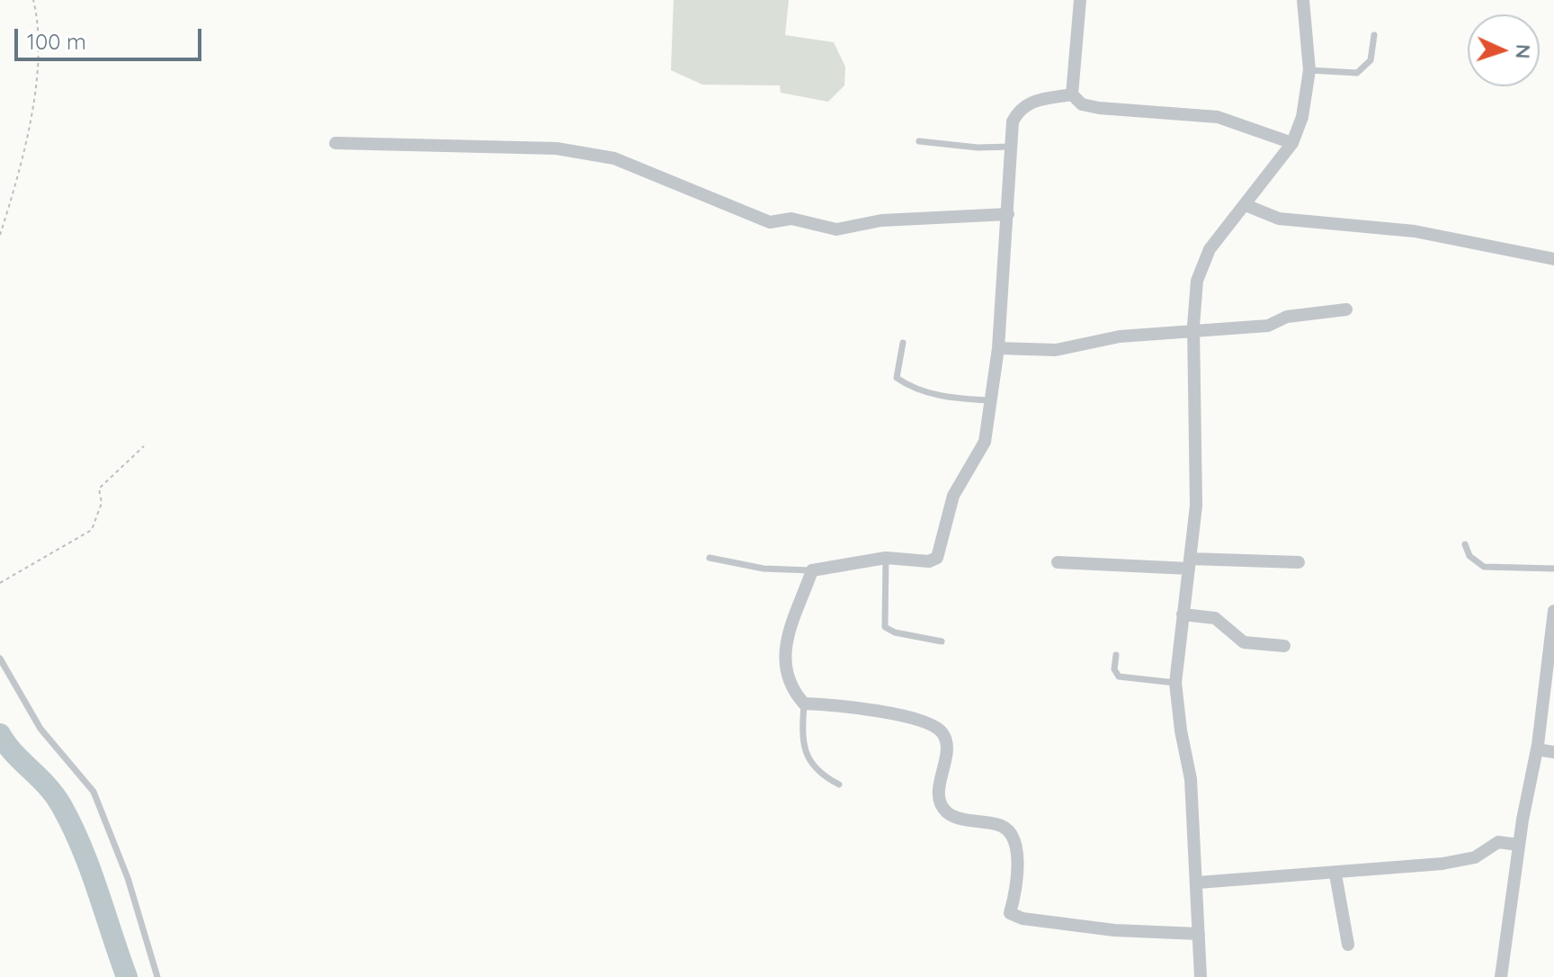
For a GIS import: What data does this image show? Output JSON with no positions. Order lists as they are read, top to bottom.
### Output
{
  "scale_bar": "100 m",
  "north": "right"
}
